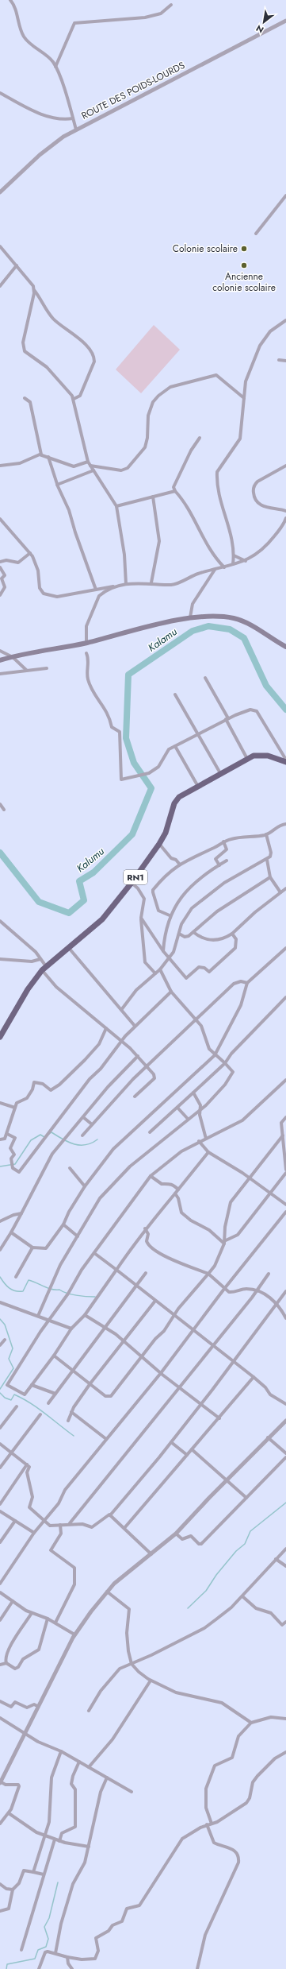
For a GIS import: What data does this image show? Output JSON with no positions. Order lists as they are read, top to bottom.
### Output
{
  "streets": {
    "highway": ["RN1"],
    "street": ["ROUTE DES POIDS-LOURDS"]
  },
  "water": ["Kalamu", "Kalumu"],
  "places": ["Colonie scolaire", "Ancienne colonie scolaire"],
  "north": "bottom left"
}
